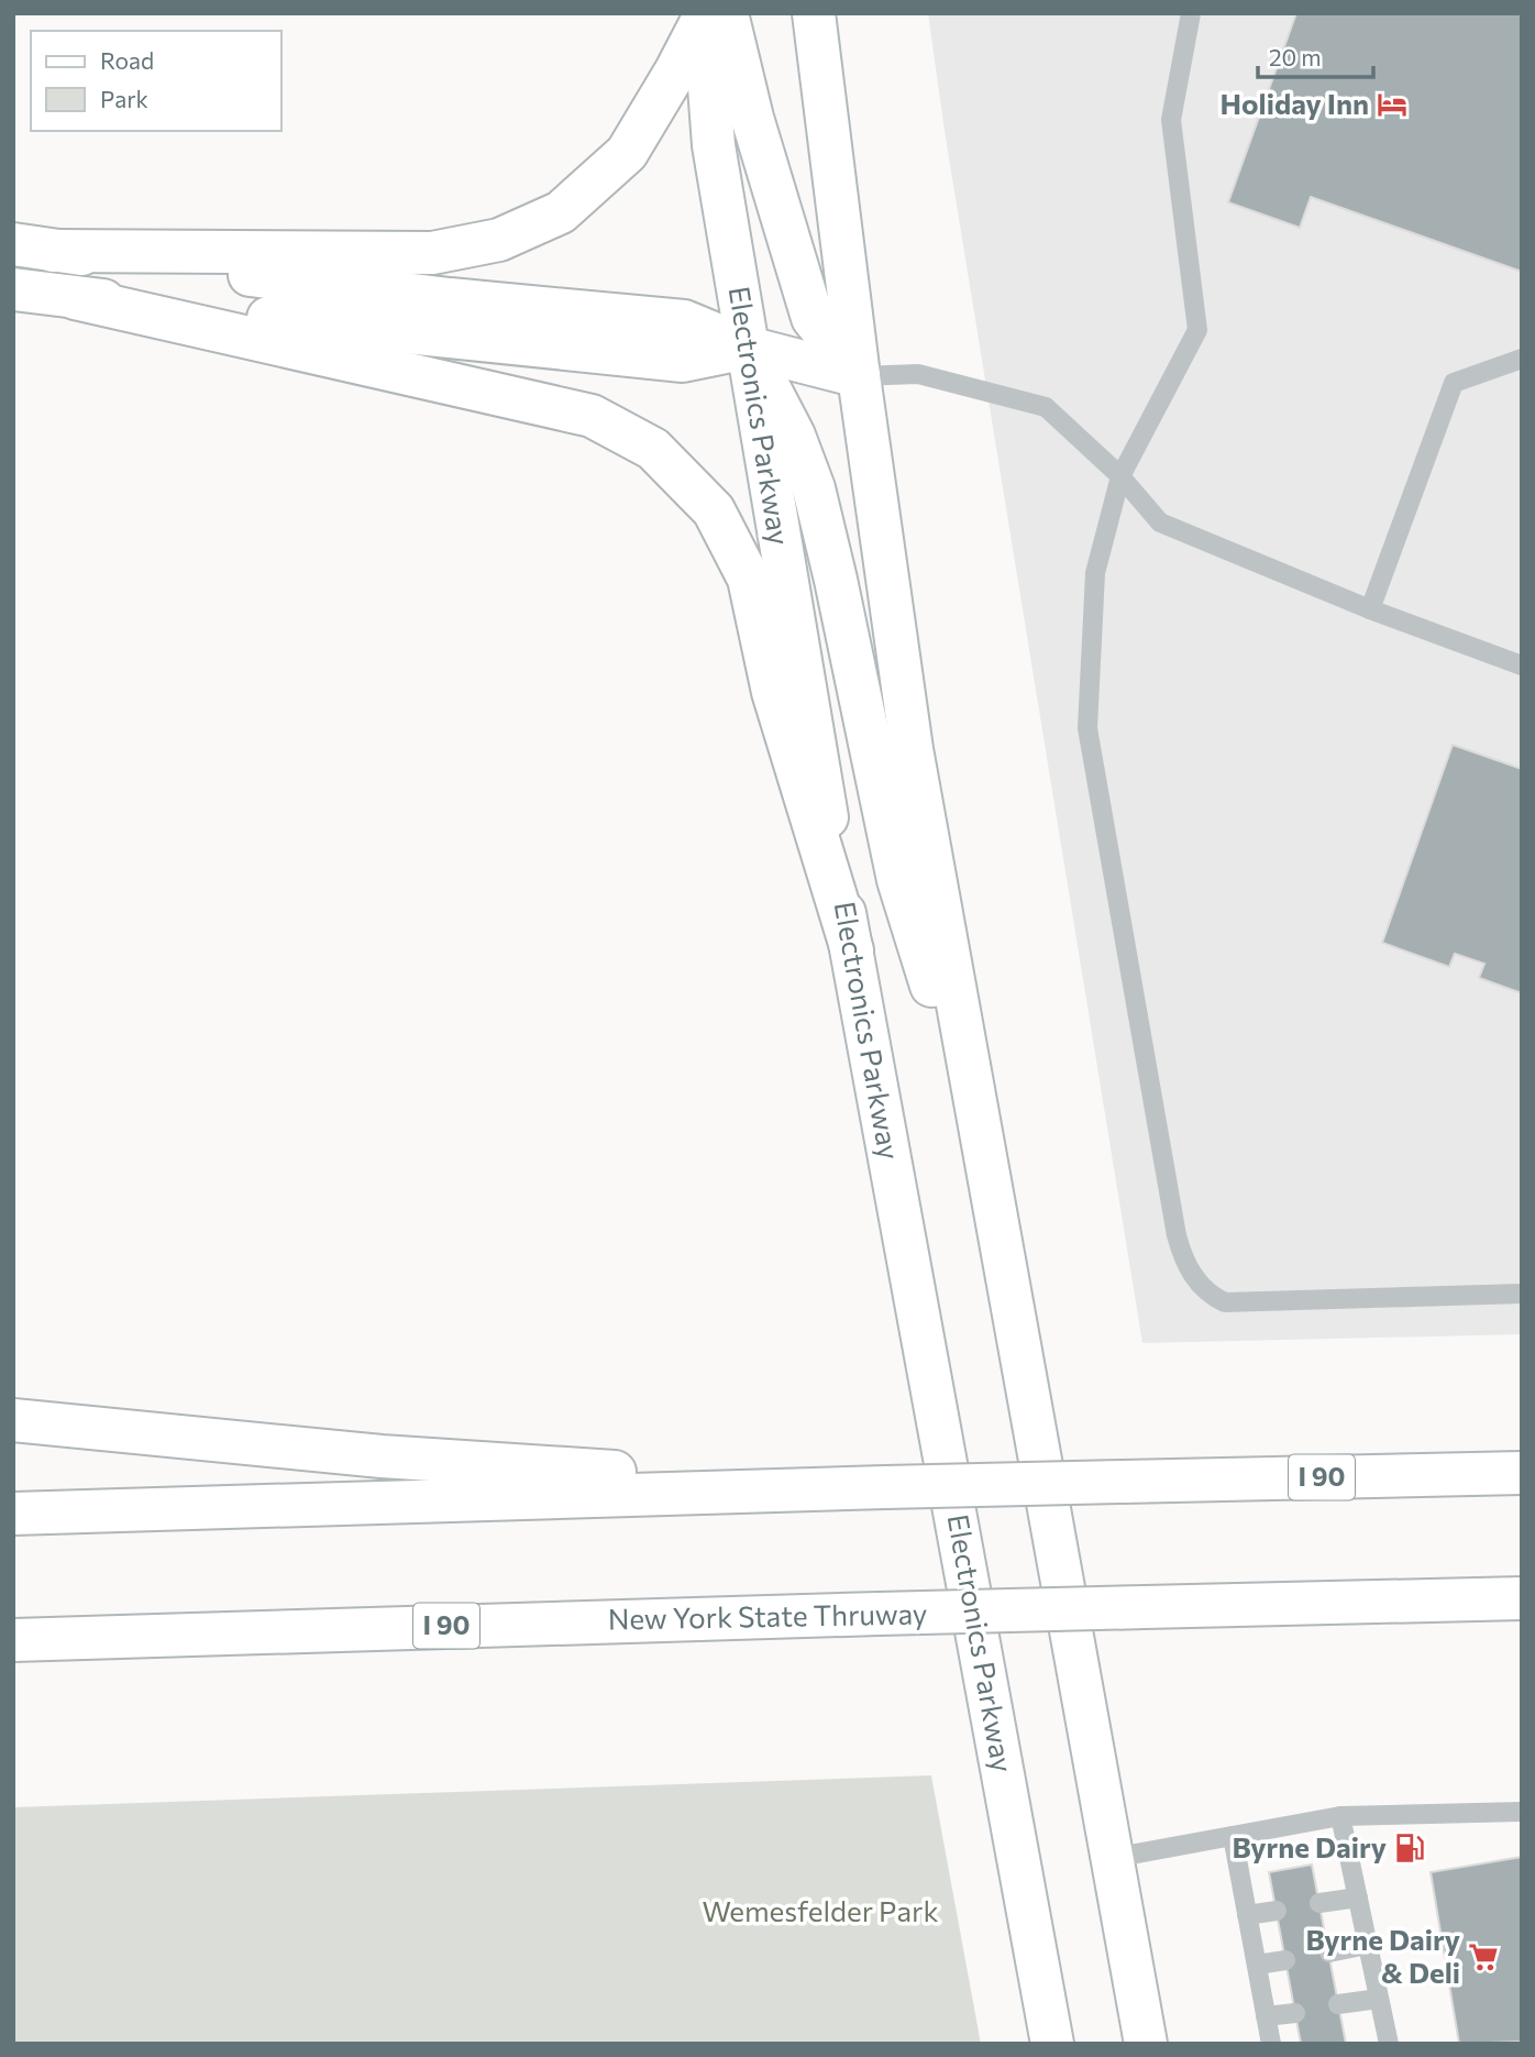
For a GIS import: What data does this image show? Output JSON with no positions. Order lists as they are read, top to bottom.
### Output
{
  "streets": {
    "main road": ["Electronics Parkway", "I 90", "New York State Thruway"]
  },
  "parks": ["Wemesfelder Park"],
  "places": {
    "hotel": ["Holiday Inn"],
    "fuel station": ["Byrne Dairy"],
    "supermarket": ["Byrne Dairy & Deli"]
  },
  "legend": ["Road", "Park"],
  "scale_bar": "20 m"
}
